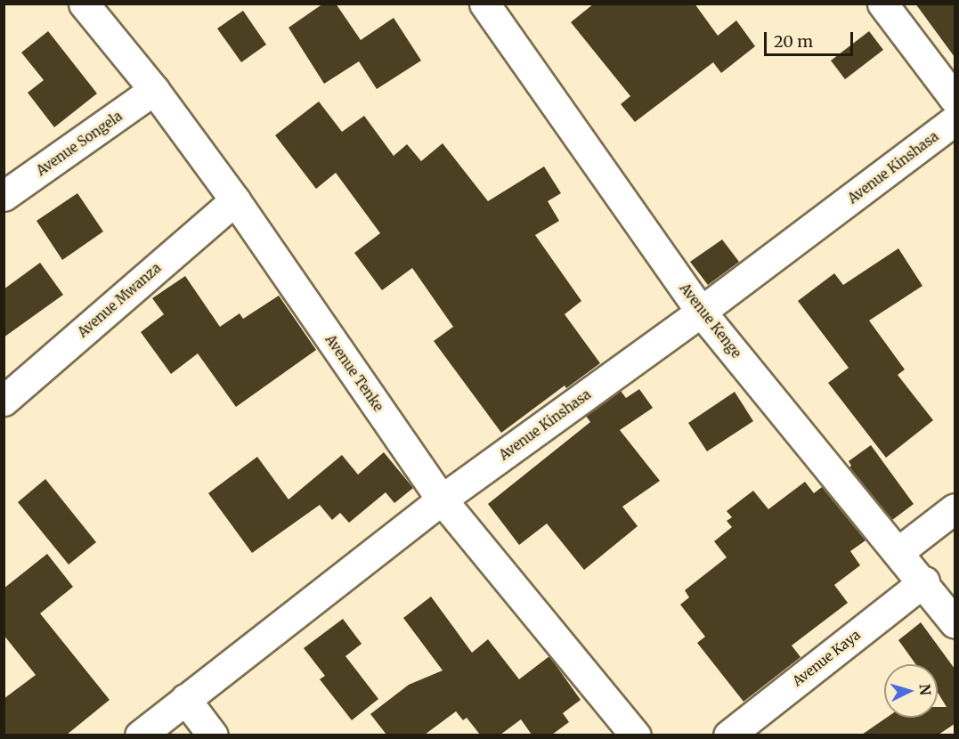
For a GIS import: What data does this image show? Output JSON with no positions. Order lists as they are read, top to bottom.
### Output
{
  "streets": {
    "street": [
      "Avenue Songela",
      "Avenue Kinshasa",
      "Avenue Mwanza",
      "Avenue Kenge",
      "Avenue Tenke",
      "Avenue Kaya"
    ]
  },
  "crossings": [
    ["Avenue Songela", "Avenue Tenke"],
    ["Avenue Kinshasa", "Avenue Kenge"],
    ["Avenue Kinshasa", "Avenue Tenke"],
    ["Avenue Mwanza", "Avenue Tenke"],
    ["Avenue Kenge", "Avenue Kaya"]
  ],
  "scale_bar": "20 m",
  "north": "right"
}
